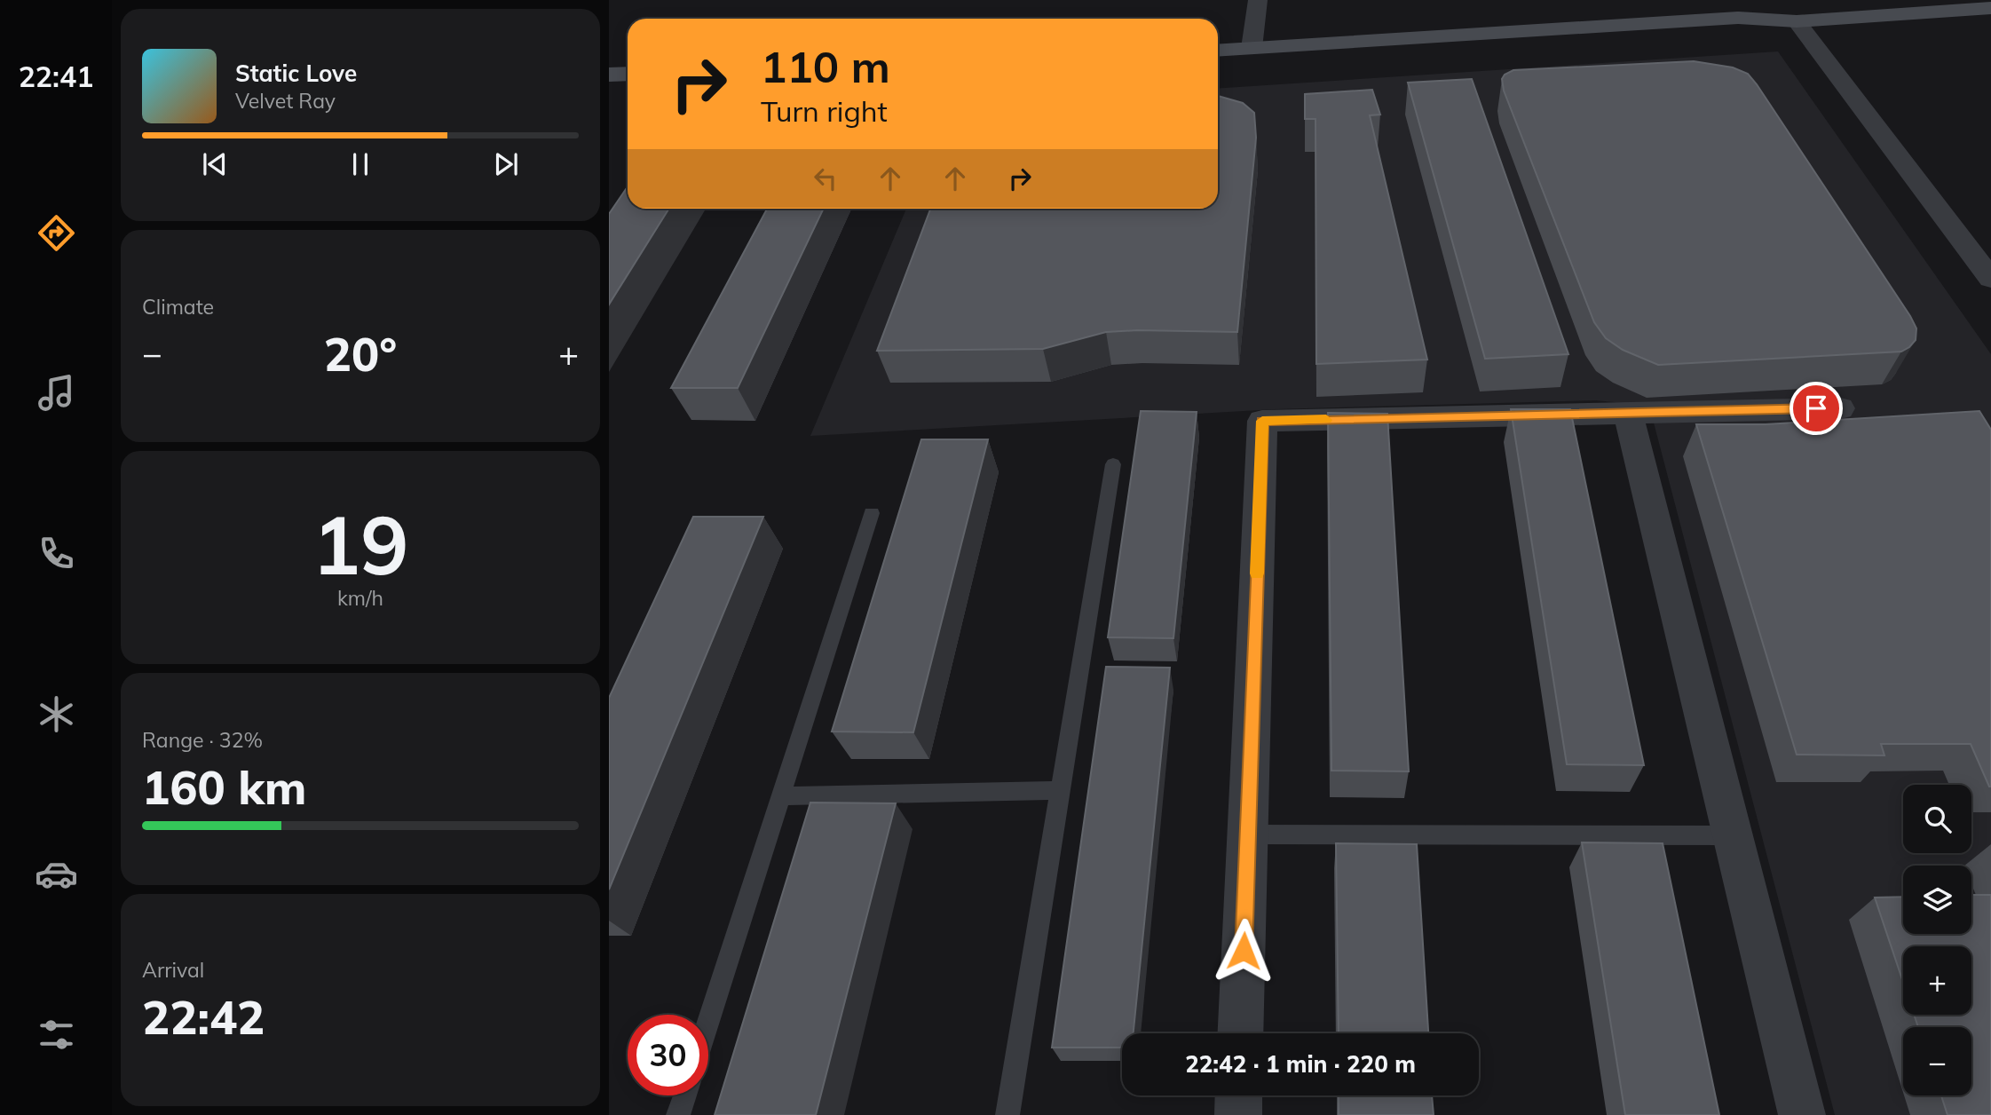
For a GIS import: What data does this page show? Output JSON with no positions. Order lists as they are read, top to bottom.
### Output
{
  "page": {
    "tabs": "22:41",
    "turn": ["110 m", "Turn right"],
    "song": ["Static Love", "Velvet Ray"],
    "tile": [
      "Climate",
      ["19", "km/h"],
      ["Range · 32%", "160 km"],
      ["Arrival", "22:42"]
    ],
    "heat": ["−", "20°", "+"],
    "map_buttons": ["+", "−"],
    "limit": "30",
    "trip": "22:42 · 1 min · 220 m"
  }
}
